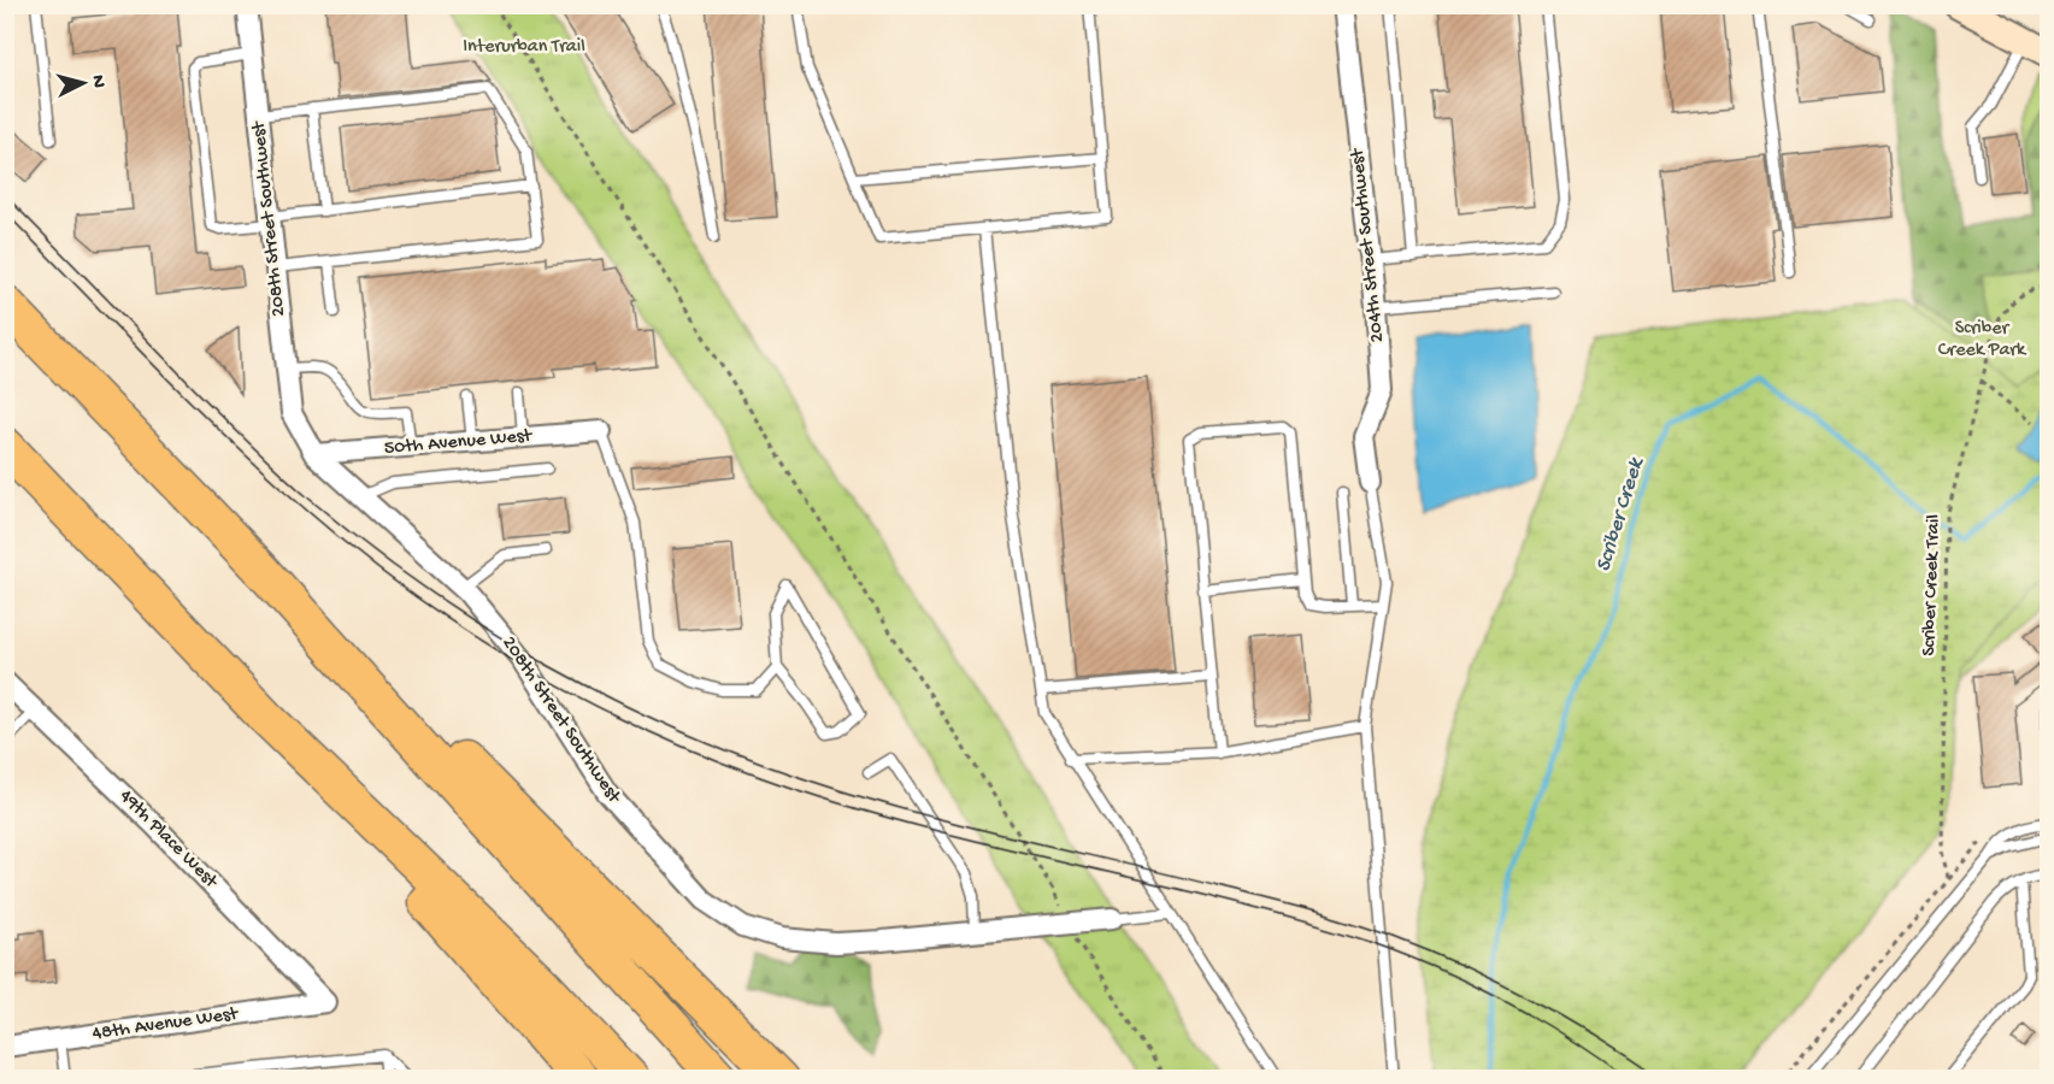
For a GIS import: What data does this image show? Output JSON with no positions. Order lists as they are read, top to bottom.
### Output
{
  "streets": {
    "street": [
      "208th Street Southwest",
      "204th Street Southwest",
      "50th Avenue West",
      "49th Place West",
      "48th Avenue West"
    ],
    "path": ["Scriber Creek Trail"]
  },
  "crossings": [
    ["208th Street Southwest", "50th Avenue West"],
    ["49th Place West", "48th Avenue West"]
  ],
  "water": ["Scriber Creek"],
  "parks": ["Interurban Trail", "Scriber Creek Park"],
  "north": "right"
}
